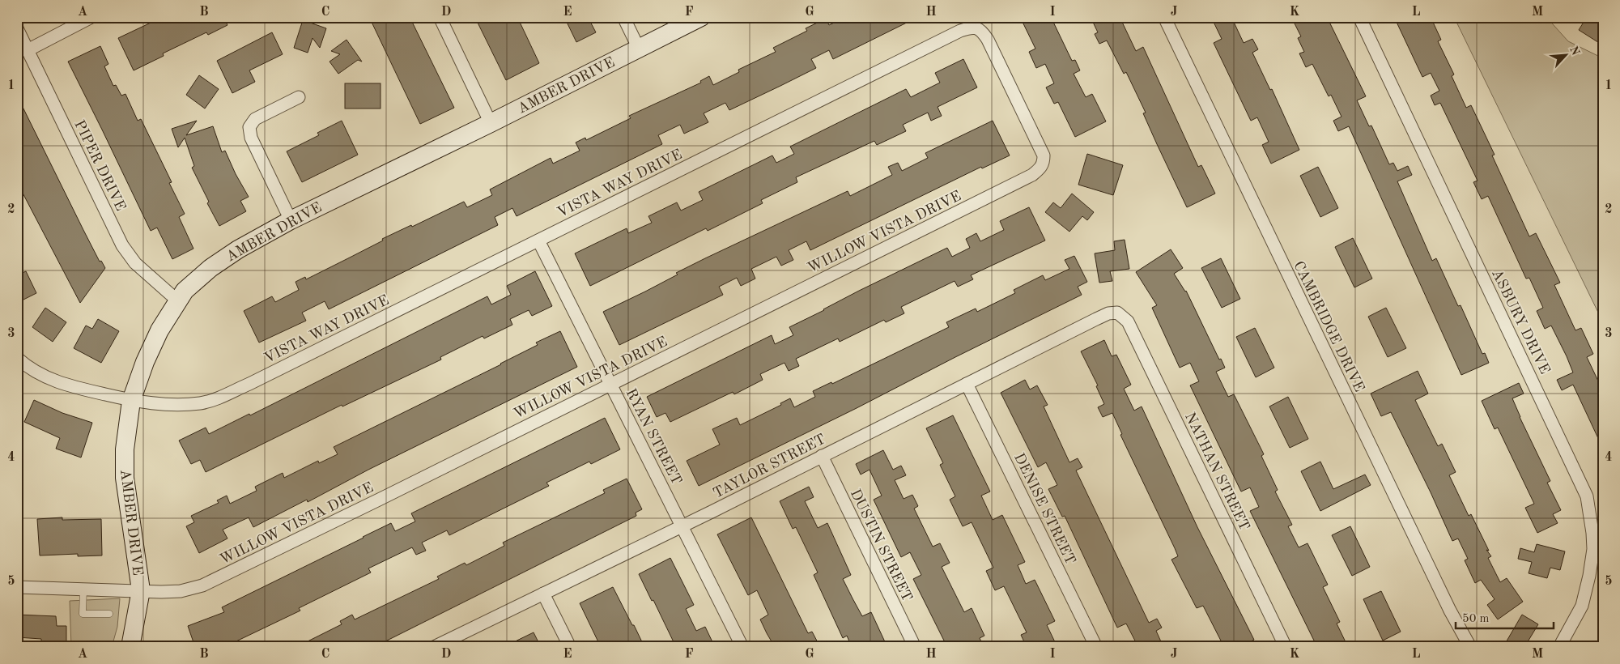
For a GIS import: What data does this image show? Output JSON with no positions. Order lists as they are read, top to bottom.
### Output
{
  "streets": {
    "street": [
      "AMBER DRIVE",
      "PIPER DRIVE",
      "VISTA WAY DRIVE",
      "WILLOW VISTA DRIVE",
      "ASBURY DRIVE",
      "CAMBRIDGE DRIVE",
      "RYAN STREET",
      "TAYLOR STREET",
      "NATHAN STREET",
      "DENISE STREET",
      "DUSTIN STREET"
    ]
  },
  "crossings": [
    ["AMBER DRIVE", "PIPER DRIVE"],
    ["AMBER DRIVE", "VISTA WAY DRIVE"],
    ["AMBER DRIVE", "WILLOW VISTA DRIVE"],
    ["VISTA WAY DRIVE", "WILLOW VISTA DRIVE"],
    ["VISTA WAY DRIVE", "RYAN STREET"],
    ["WILLOW VISTA DRIVE", "RYAN STREET"],
    ["RYAN STREET", "TAYLOR STREET"],
    ["TAYLOR STREET", "NATHAN STREET"],
    ["TAYLOR STREET", "DENISE STREET"],
    ["TAYLOR STREET", "DUSTIN STREET"]
  ],
  "scale_bar": "50 m",
  "north": "top right",
  "grid": {
    "columns": [
      "A",
      "B",
      "C",
      "D",
      "E",
      "F",
      "G",
      "H",
      "I",
      "J",
      "K",
      "L",
      "M"
    ],
    "rows": [
      "1",
      "2",
      "3",
      "4",
      "5"
    ]
  }
}
